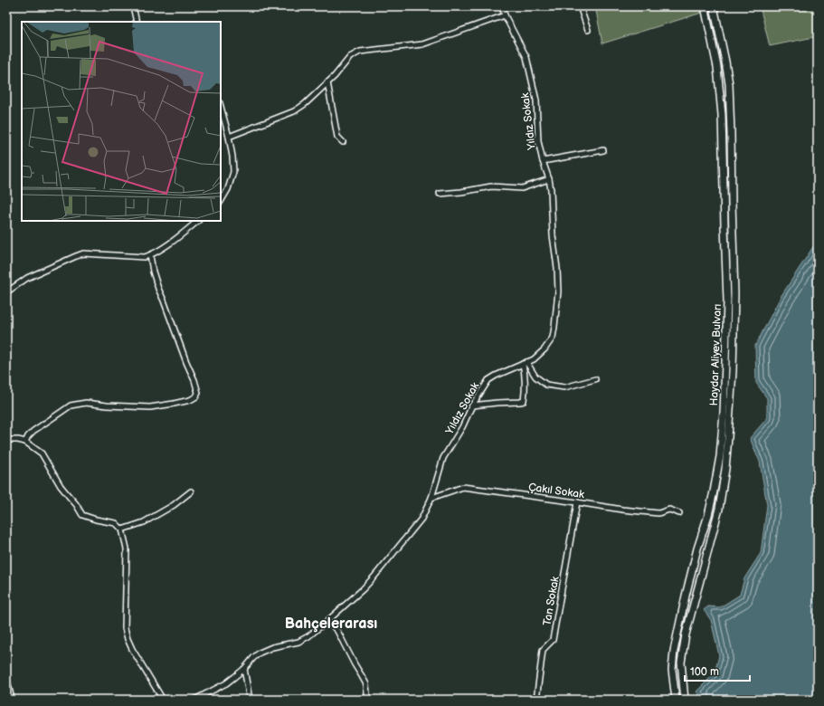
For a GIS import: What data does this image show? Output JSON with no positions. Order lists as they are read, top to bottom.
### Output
{
  "streets": {
    "main road": ["Haydar Aliyev Bulvarı"],
    "street": ["Yıldız Sokak", "Çakıl Sokak", "Tan Sokak"]
  },
  "crossings": [
    ["Yıldız Sokak", "Çakıl Sokak"],
    ["Çakıl Sokak", "Tan Sokak"]
  ],
  "districts": ["Bahçelerarası"],
  "scale_bar": "100 m"
}
